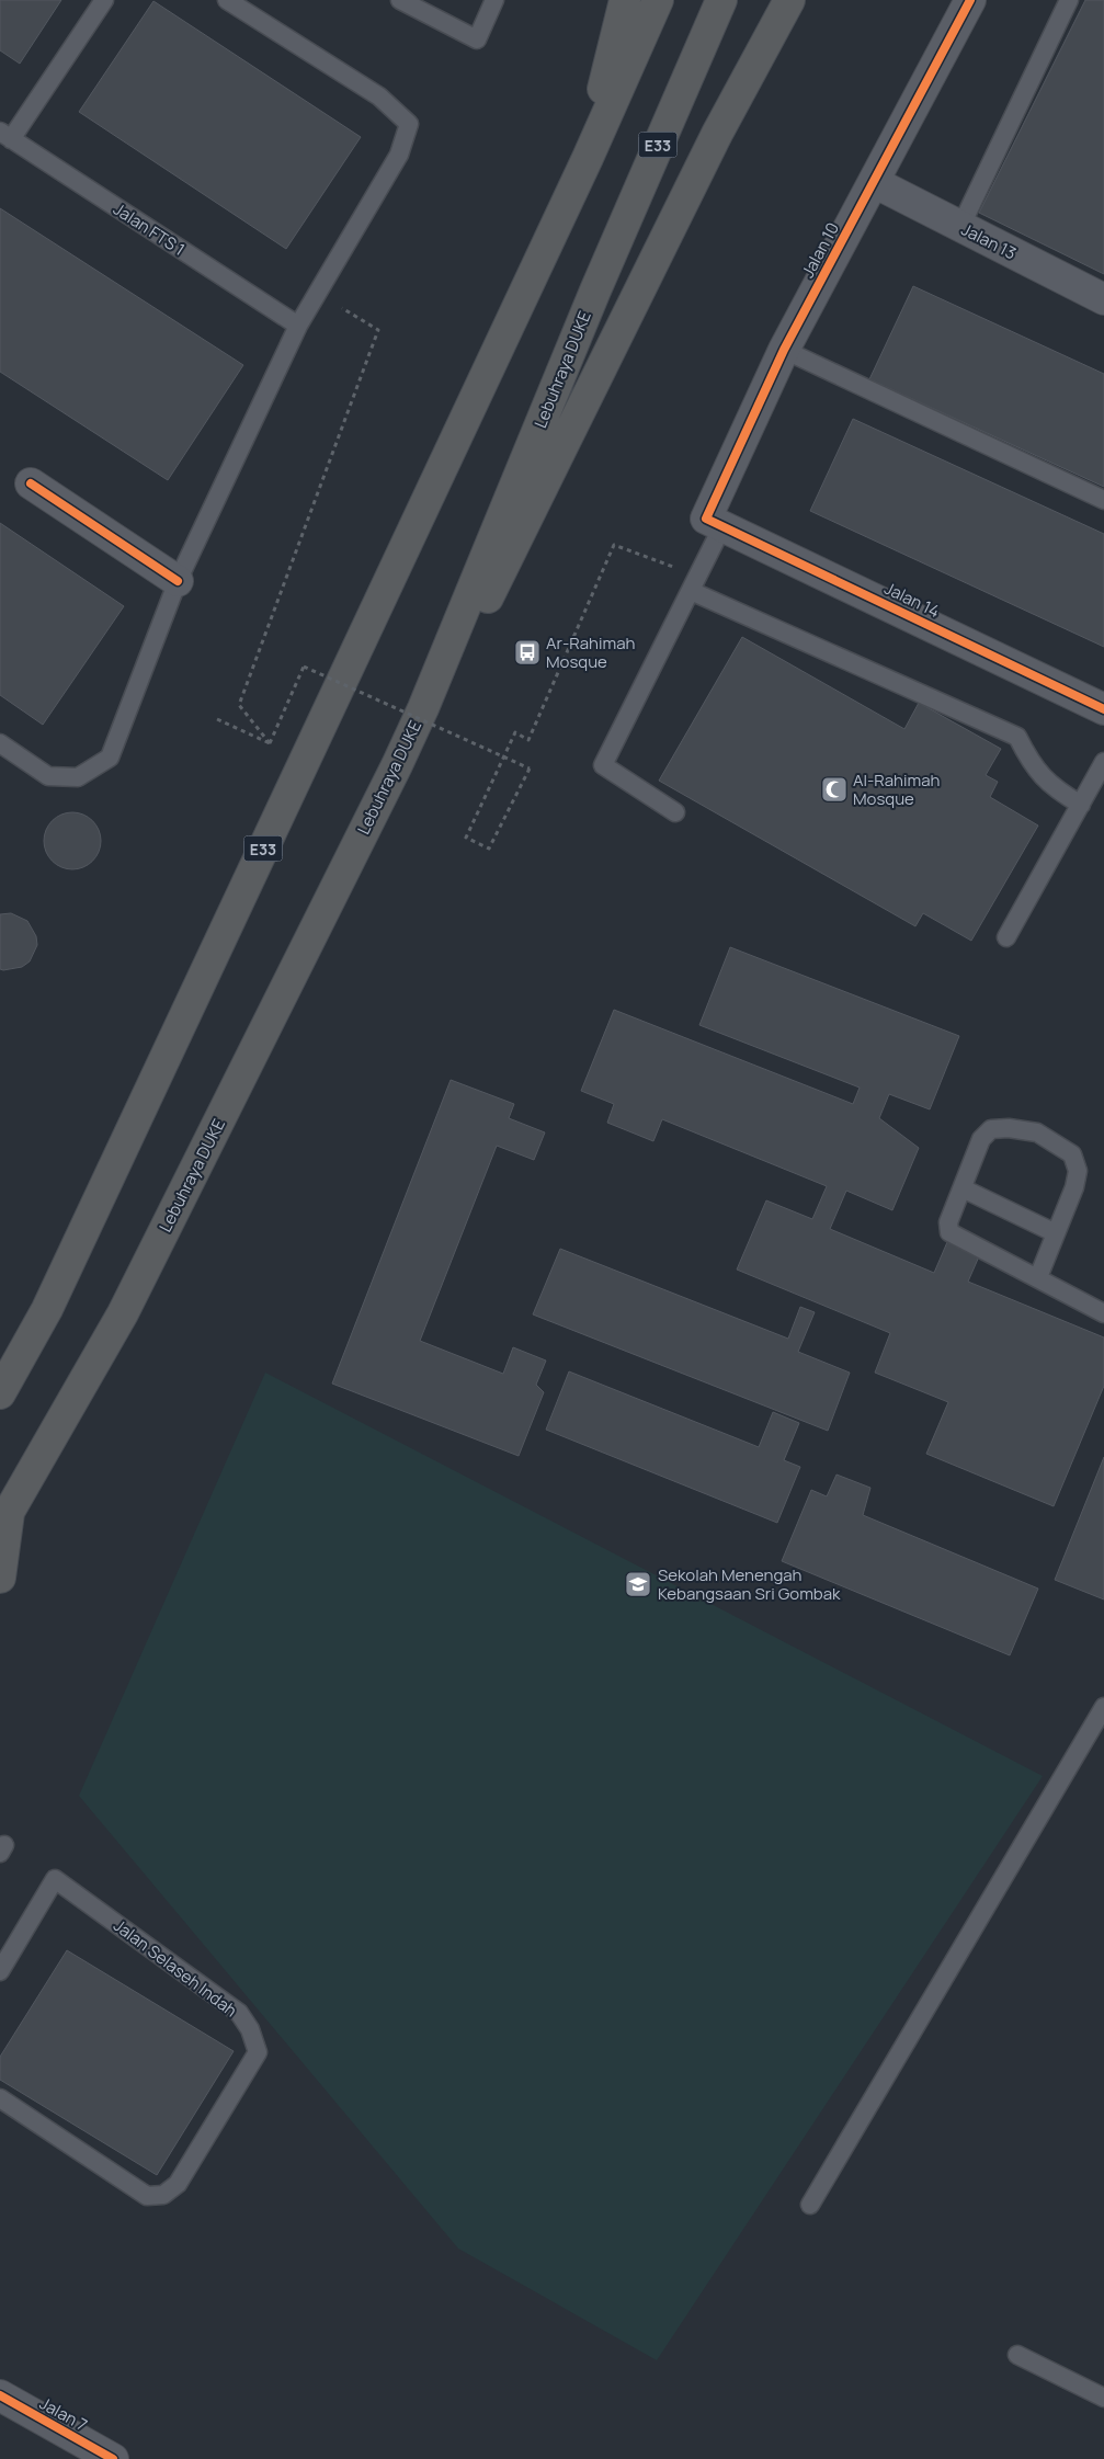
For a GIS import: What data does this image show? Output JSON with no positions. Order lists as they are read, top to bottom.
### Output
{
  "streets": {
    "highway": ["E33", "Lebuhraya DUKE"],
    "street": [
      "Jalan 13",
      "Jalan 10",
      "Jalan 14",
      "Jalan 7"
    ],
    "lane": ["Jalan FTS 1", "Jalan Selaseh Indah"]
  },
  "crossings": [
    ["Jalan 13", "Jalan 10"],
    ["Jalan 10", "Jalan 14"]
  ],
  "places": {
    "bus stop": ["Ar-Rahimah Mosque"],
    "mosque": ["Al-Rahimah Mosque"],
    "school or university": ["Sekolah Menengah Kebangsaan Sri Gombak"]
  }
}
